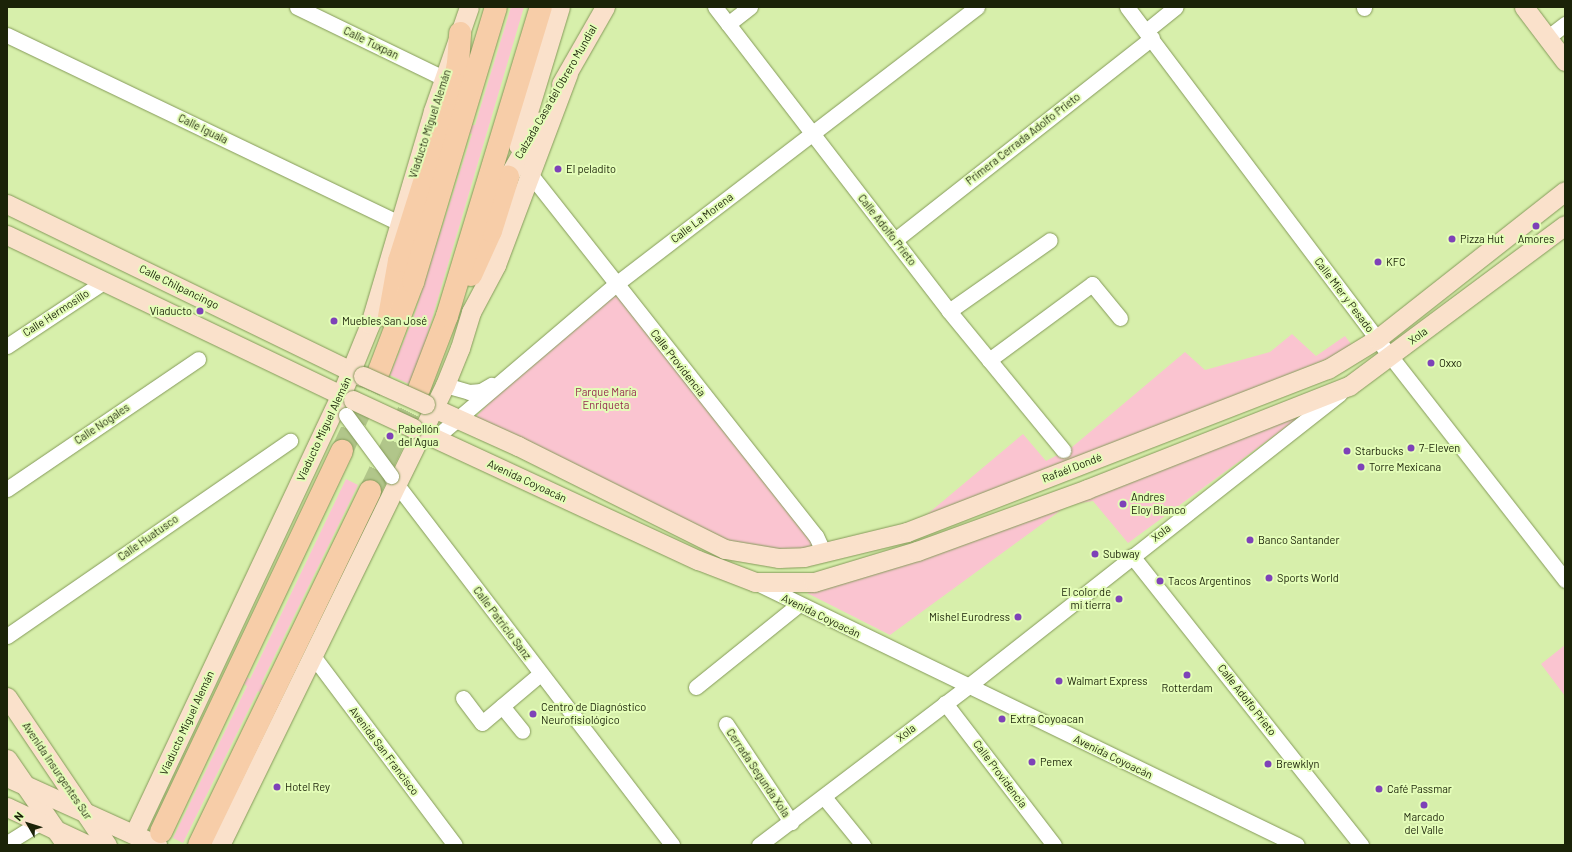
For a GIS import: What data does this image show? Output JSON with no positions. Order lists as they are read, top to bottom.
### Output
{
  "streets": {
    "highway": ["Viaducto Miguel Alemán"],
    "main road": [
      "Calzada Casa del Obrero Mundial",
      "Calle Chilpancingo",
      "Xola",
      "Rafaél Dondé",
      "Avenida Coyoacán",
      "Avenida Insurgentes Sur"
    ],
    "street": [
      "Calle Tuxpan",
      "Calle Iguala",
      "Primera Cerrada Adolfo Prieto",
      "Calle La Morena",
      "Calle Adolfo Prieto",
      "Calle Mier y Pesado",
      "Calle Hermosillo",
      "Calle Providencia",
      "Calle Nogales",
      "Calle Huatusco",
      "Calle Patricio Sanz",
      "Avenida San Francisco",
      "Cerrada Segunda Xola"
    ]
  },
  "crossings": [
    ["Calle Tuxpan", "Viaducto Miguel Alemán"],
    ["Viaducto Miguel Alemán", "Calle Iguala"],
    ["Viaducto Miguel Alemán", "Calle Chilpancingo"],
    ["Viaducto Miguel Alemán", "Avenida Coyoacán"],
    ["Viaducto Miguel Alemán", "Calle Patricio Sanz"],
    ["Primera Cerrada Adolfo Prieto", "Calle Adolfo Prieto"],
    ["Primera Cerrada Adolfo Prieto", "Calle Mier y Pesado"],
    ["Calle La Morena", "Calle Adolfo Prieto"],
    ["Calle La Morena", "Calle Providencia"],
    ["Calle La Morena", "Rafaél Dondé"],
    ["Calle La Morena", "Avenida Coyoacán"],
    ["Calle Adolfo Prieto", "Xola"],
    ["Calle Mier y Pesado", "Xola"],
    ["Calle Mier y Pesado", "Rafaél Dondé"],
    ["Xola", "Calle Providencia"],
    ["Xola", "Rafaél Dondé"],
    ["Xola", "Avenida Coyoacán"],
    ["Xola", "Cerrada Segunda Xola"],
    ["Calle Providencia", "Rafaél Dondé"],
    ["Avenida Coyoacán", "Calle Patricio Sanz"]
  ],
  "parks": ["Parque María Enriqueta"],
  "places": [
    "El peladito",
    "Amores",
    "Pizza Hut",
    "KFC",
    "Viaducto",
    "Muebles San José",
    "Oxxo",
    "Pabellón del Agua",
    "7-Eleven",
    "Starbucks",
    "Torre Mexicana",
    "Andres Eloy Blanco",
    "Banco Santander",
    "Subway",
    "Sports World",
    "Tacos Argentinos",
    "El color de mi tierra",
    "Mishel Eurodress",
    "Rotterdam",
    "Walmart Express",
    "Centro de Diagnóstico Neurofisiológico",
    "Extra Coyoacan",
    "Pemex",
    "Brewklyn",
    "Hotel Rey",
    "Café Passmar",
    "Marcado del Valle"
  ],
  "north": "top left"
}
